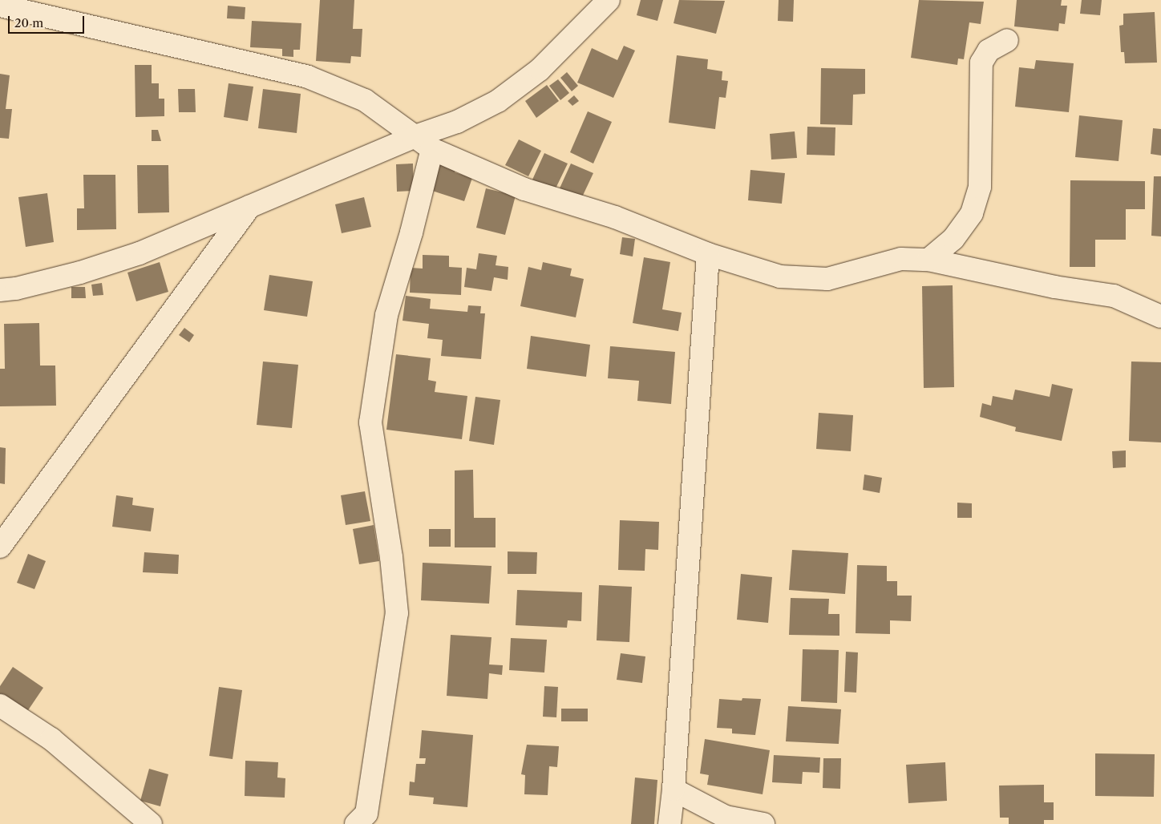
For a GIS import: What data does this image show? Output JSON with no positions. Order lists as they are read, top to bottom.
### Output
{
  "scale_bar": "20 m"
}
